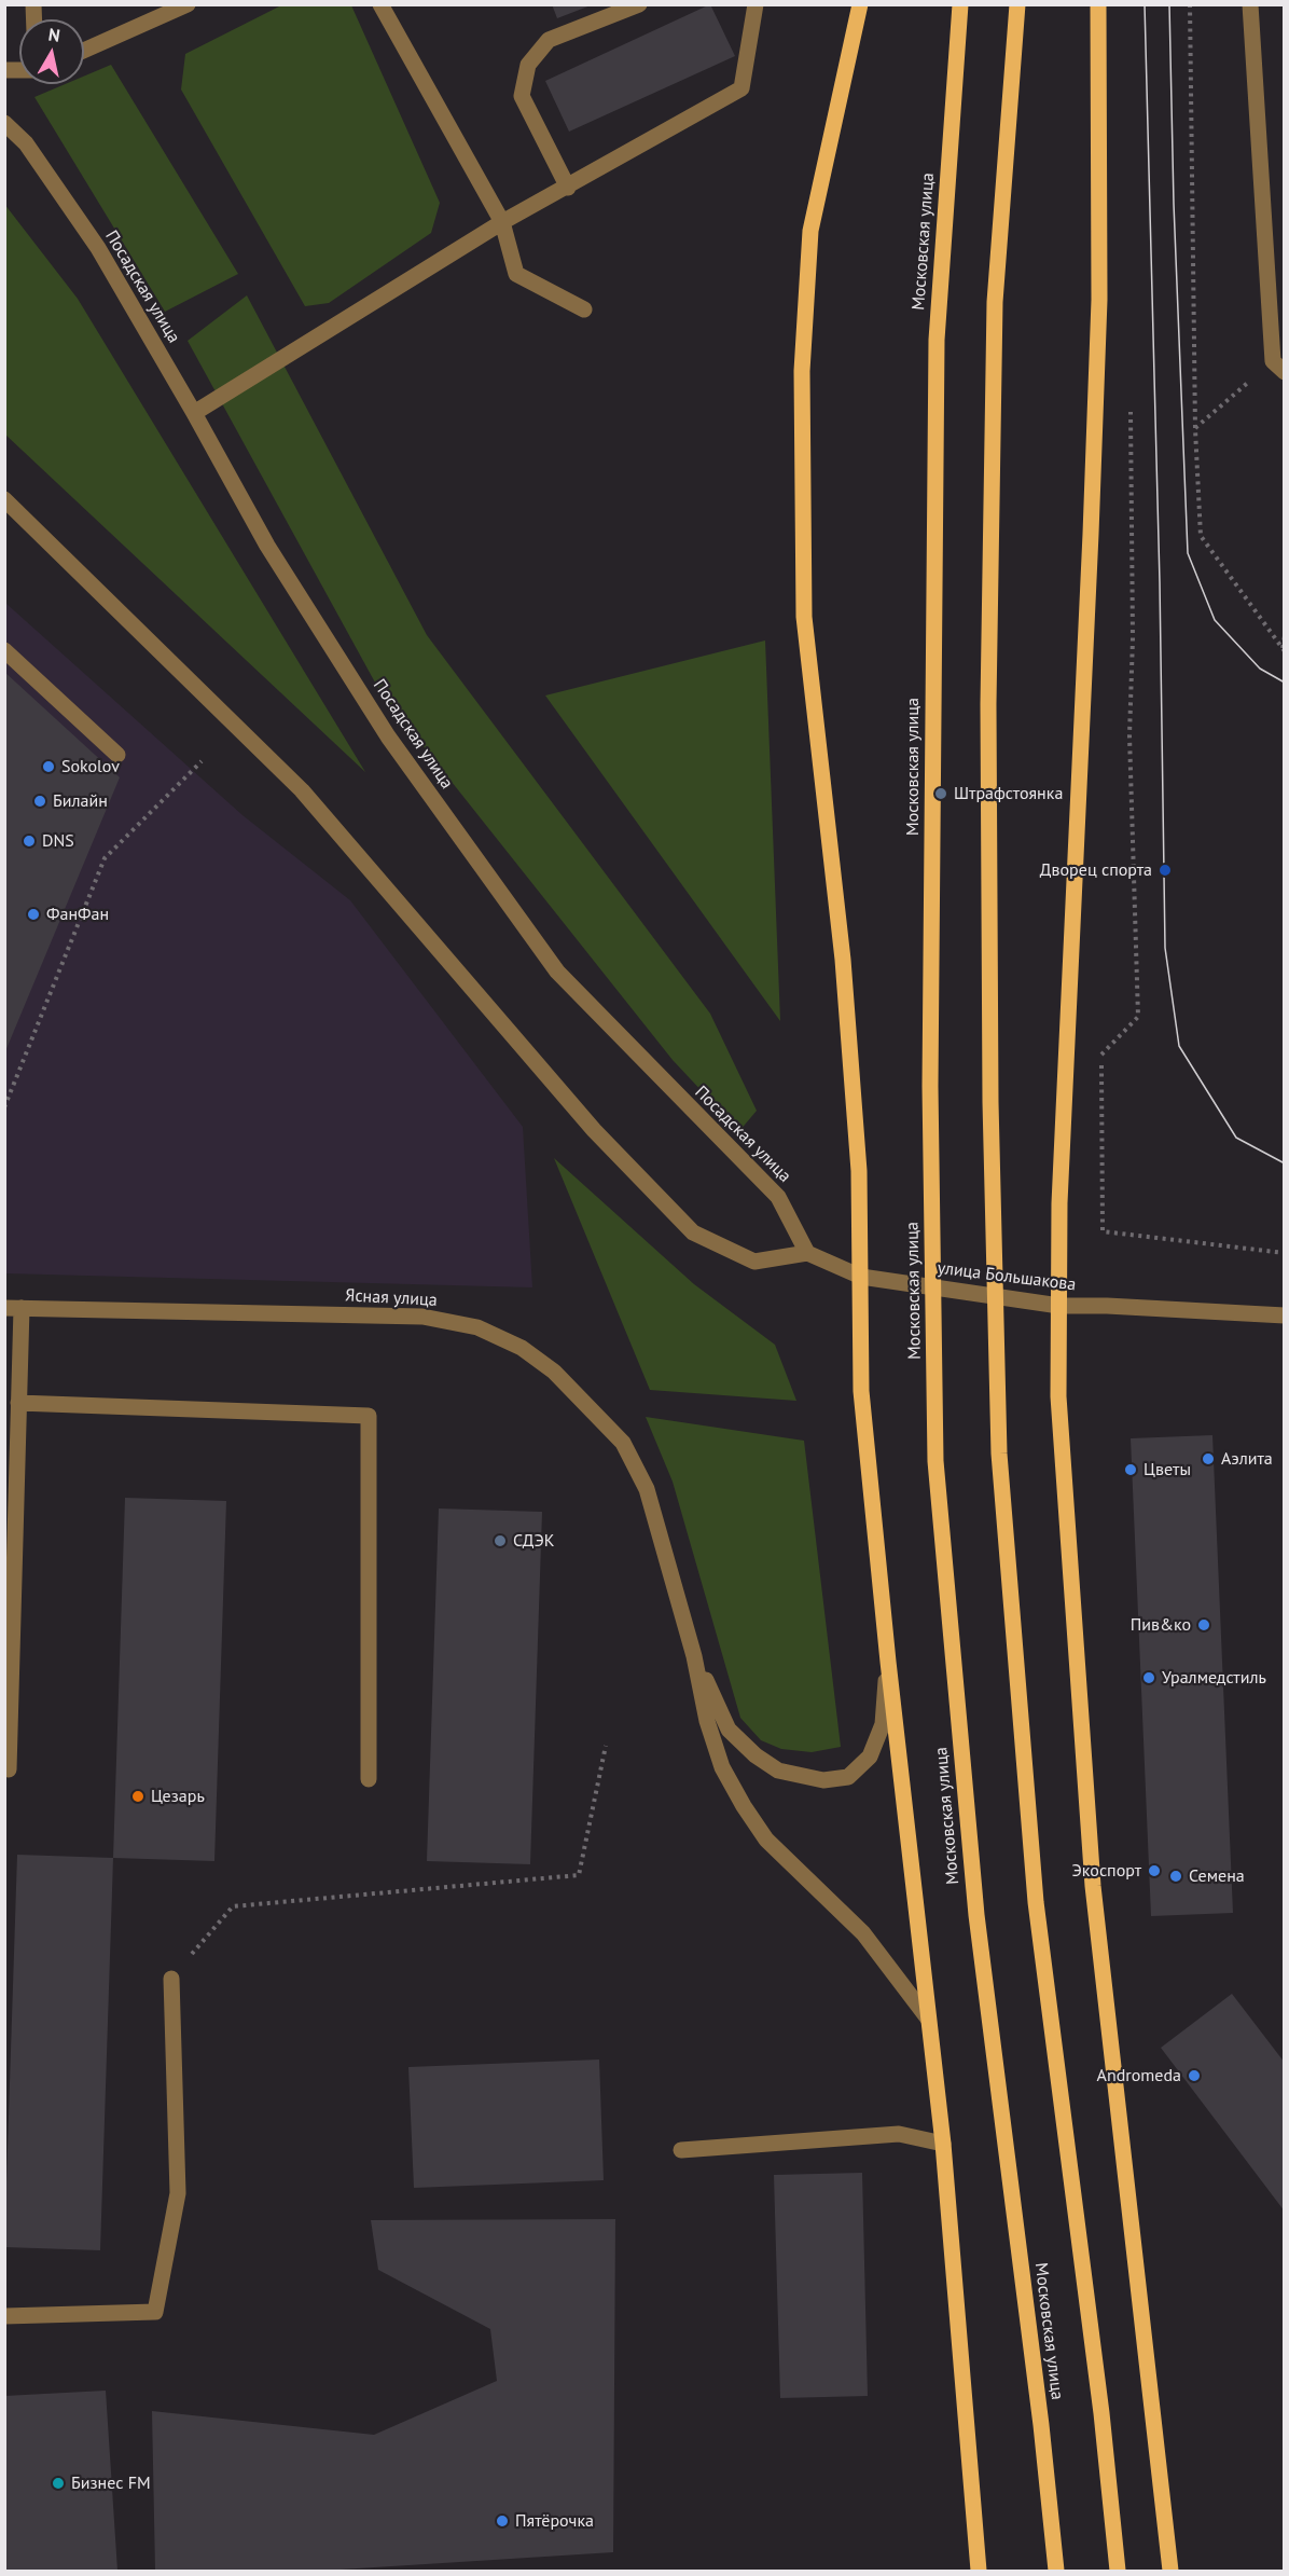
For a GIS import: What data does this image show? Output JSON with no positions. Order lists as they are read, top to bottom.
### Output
{
  "streets": {
    "main road": ["Московская улица"],
    "street": ["Посадская улица", "улица Большакова", "Ясная улица"]
  },
  "crossings": [
    ["Посадская улица", "улица Большакова"]
  ],
  "places": [
    "Sokolov",
    "Штрафстоянка",
    "Билайн",
    "DNS",
    "Дворец спорта",
    "ФанФан",
    "Аэлита",
    "Цветы",
    "СДЭК",
    "Пив&ко",
    "Уралмедстиль",
    "Цезарь",
    "Экоспорт",
    "Семена",
    "Andromeda",
    "Бизнес FM",
    "Пятёрочка"
  ],
  "north": "top"
}
